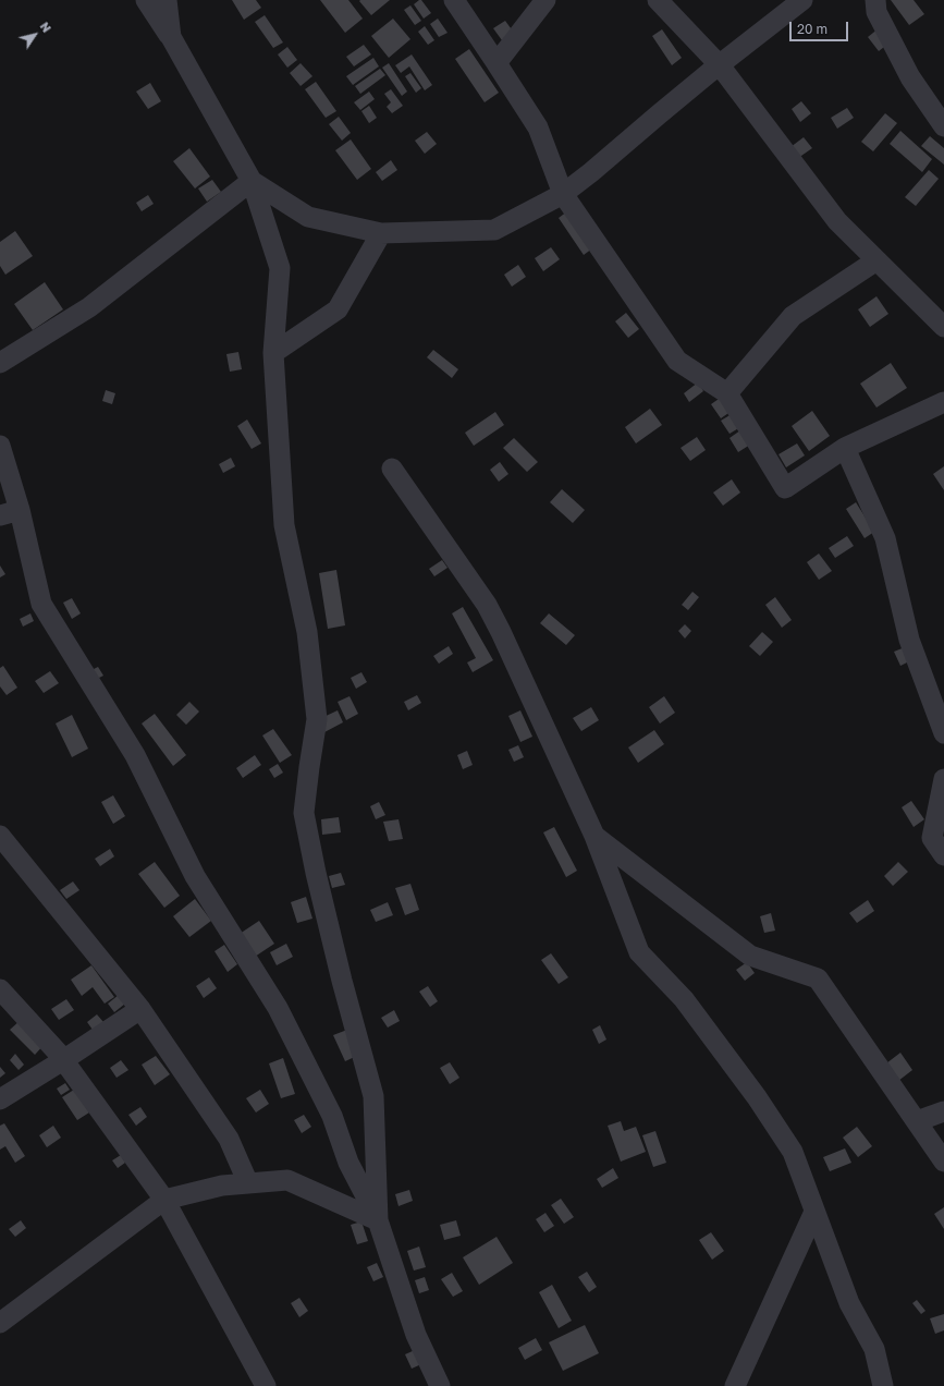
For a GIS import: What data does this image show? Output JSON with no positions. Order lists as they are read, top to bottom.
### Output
{
  "scale_bar": "20 m",
  "north": "top right"
}
